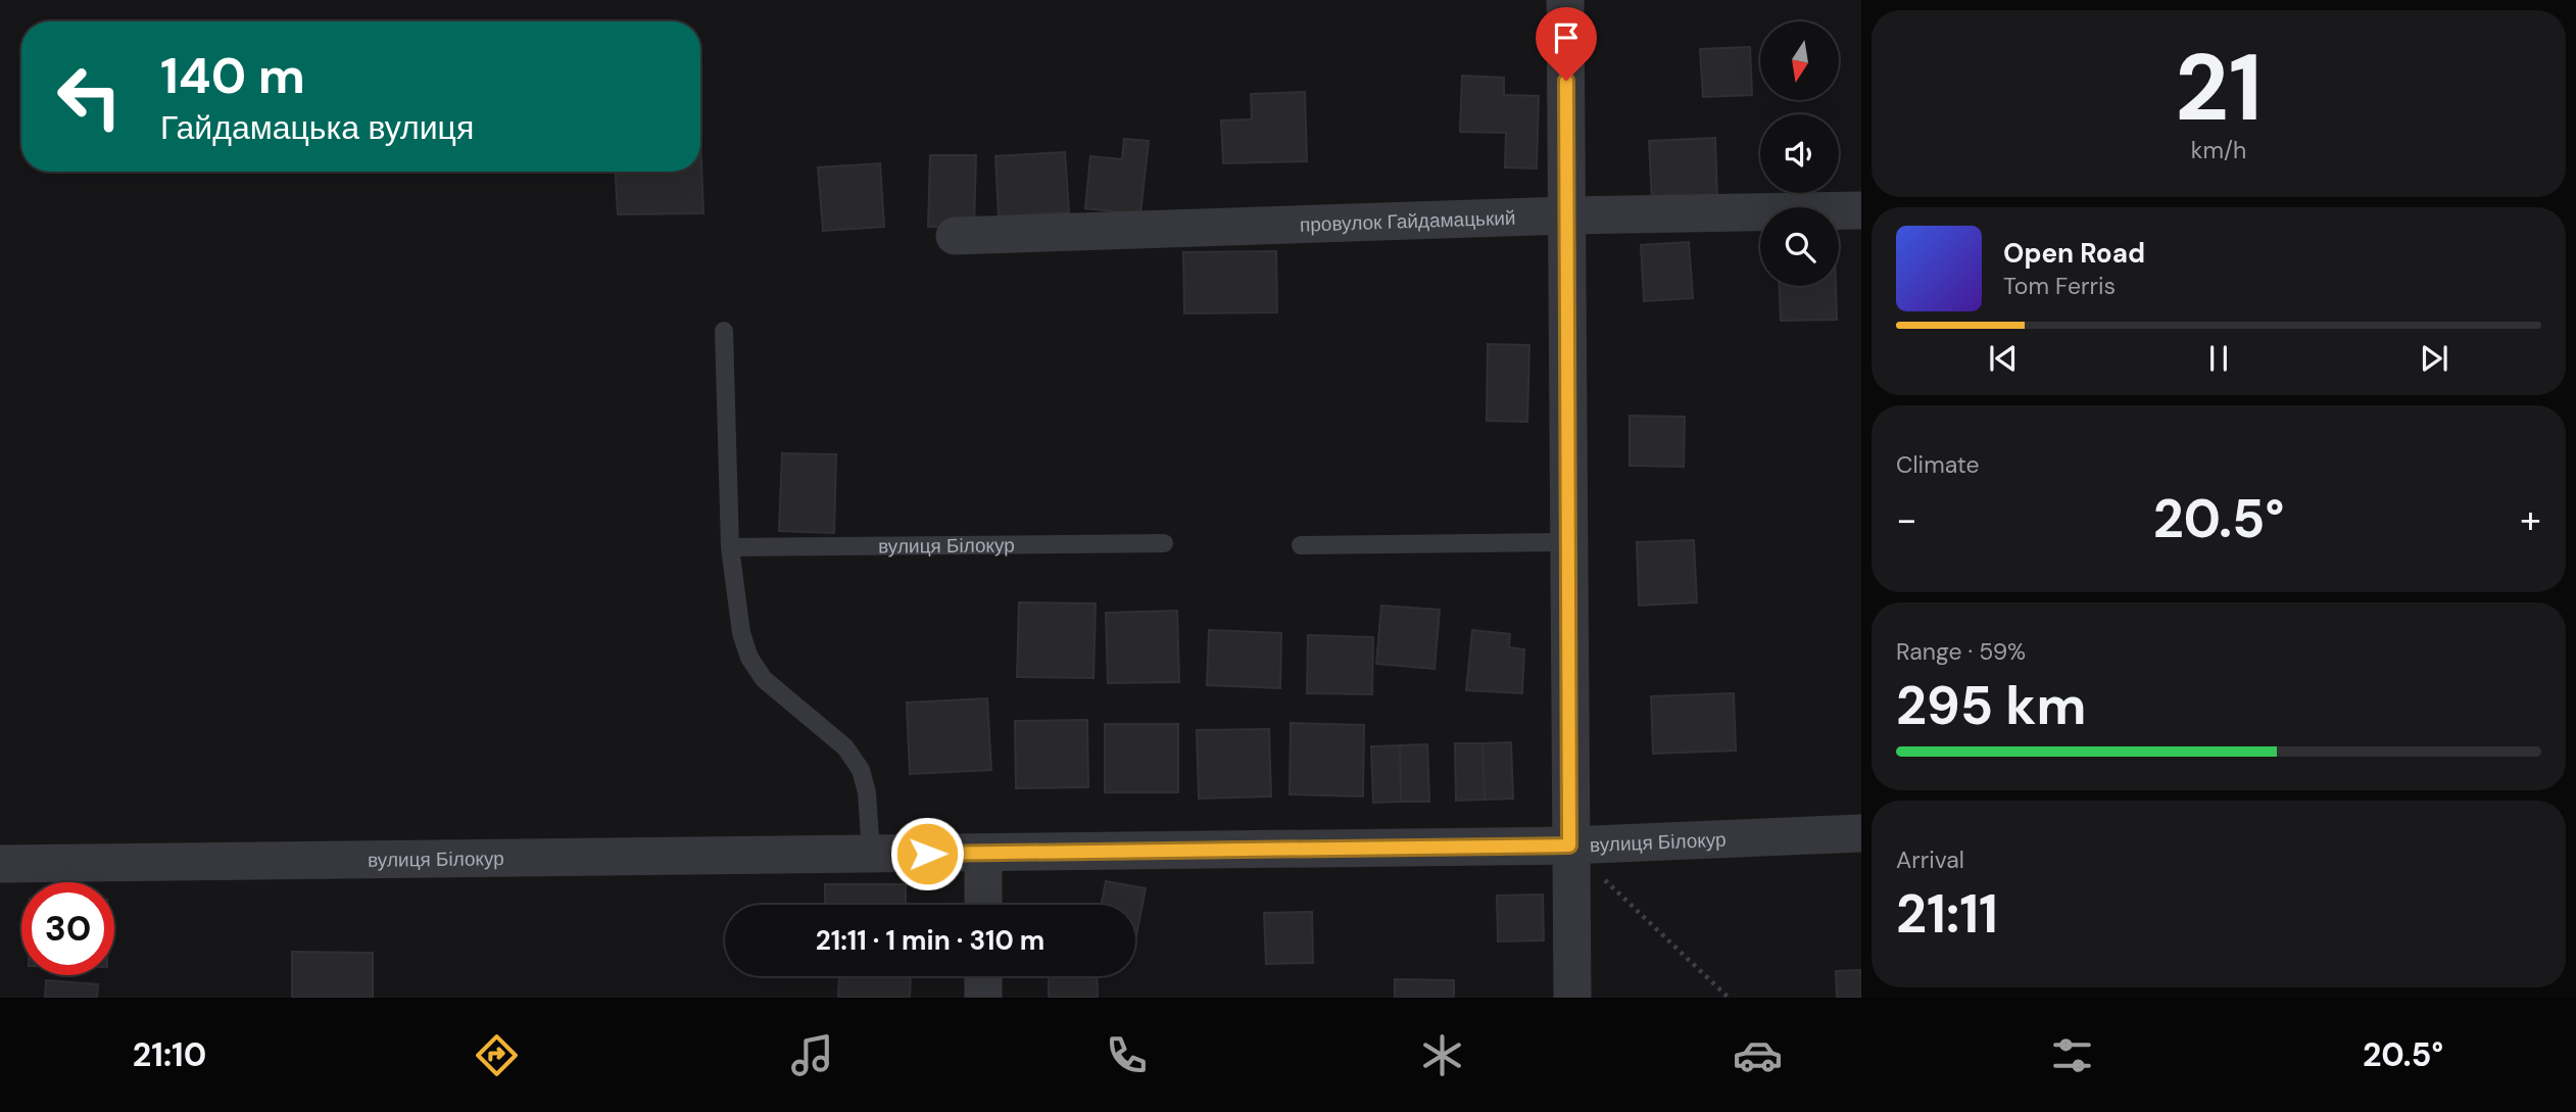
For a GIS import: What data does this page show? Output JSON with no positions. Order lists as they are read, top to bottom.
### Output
{
  "streets": {
    "street": ["провулок Гайдамацький", "вулиця Білокур"]
  },
  "north": "bottom",
  "page": {
    "tile": [
      ["21", "km/h"],
      "Climate",
      ["Range · 59%", "295 km"],
      ["Arrival", "21:11"]
    ],
    "turn": ["140 m", "Гайдамацька вулиця"],
    "song": ["Open Road", "Tom Ferris"],
    "heat": ["−", "20.5°", "+"],
    "limit": "30",
    "trip": "21:11 · 1 min · 310 m",
    "tabs": ["21:10", "20.5°"]
  }
}
